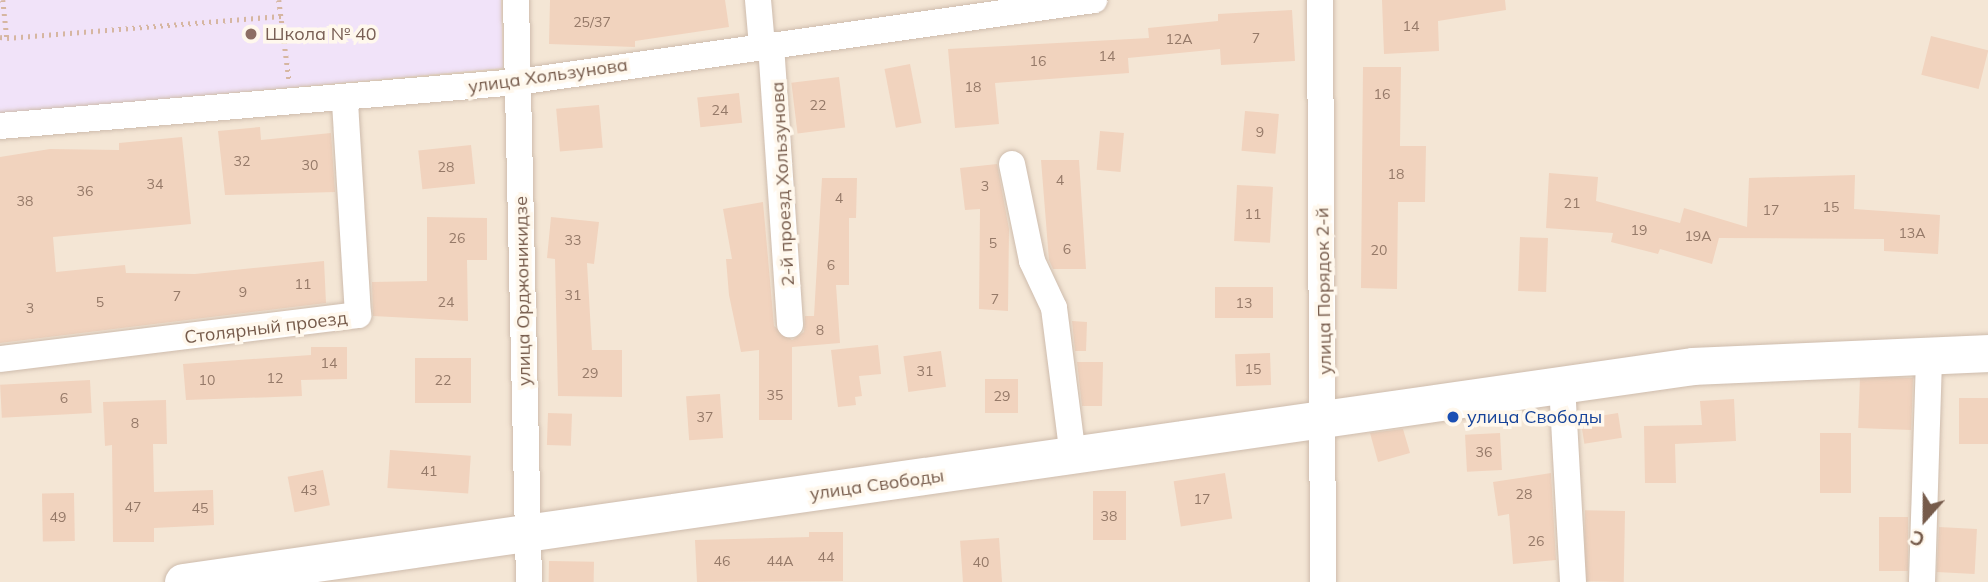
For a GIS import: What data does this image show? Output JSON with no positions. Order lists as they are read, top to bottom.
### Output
{
  "streets": {
    "main road": ["улица Свободы"],
    "street": [
      "улица Хользунова",
      "2-й проезд Хользунова",
      "улица Орджоникидзе",
      "улица Порядок 2-й",
      "Столярный проезд"
    ]
  },
  "crossings": [
    ["улица Хользунова", "2-й проезд Хользунова"],
    ["улица Хользунова", "улица Орджоникидзе"],
    ["улица Хользунова", "Столярный проезд"],
    ["улица Орджоникидзе", "улица Свободы"],
    ["улица Порядок 2-й", "улица Свободы"]
  ],
  "places": ["Школа № 40", "улица Свободы"],
  "house_numbers": [
    "25/37",
    "14",
    "7",
    "12А",
    "14",
    "16",
    "18",
    "16",
    "22",
    "24",
    "9",
    "32",
    "30",
    "28",
    "18",
    "4",
    "34",
    "3",
    "36",
    "4",
    "38",
    "21",
    "15",
    "17",
    "11",
    "19",
    "13А",
    "19А",
    "26",
    "33",
    "5",
    "6",
    "20",
    "6",
    "11",
    "9",
    "31",
    "7",
    "7",
    "5",
    "24",
    "13",
    "3",
    "8",
    "14",
    "15",
    "31",
    "29",
    "12",
    "10",
    "22",
    "35",
    "29",
    "6",
    "37",
    "8",
    "36",
    "41",
    "43",
    "28",
    "17",
    "47",
    "45",
    "38",
    "49",
    "26",
    "44",
    "46",
    "44А",
    "40"
  ],
  "north": "bottom"
}
